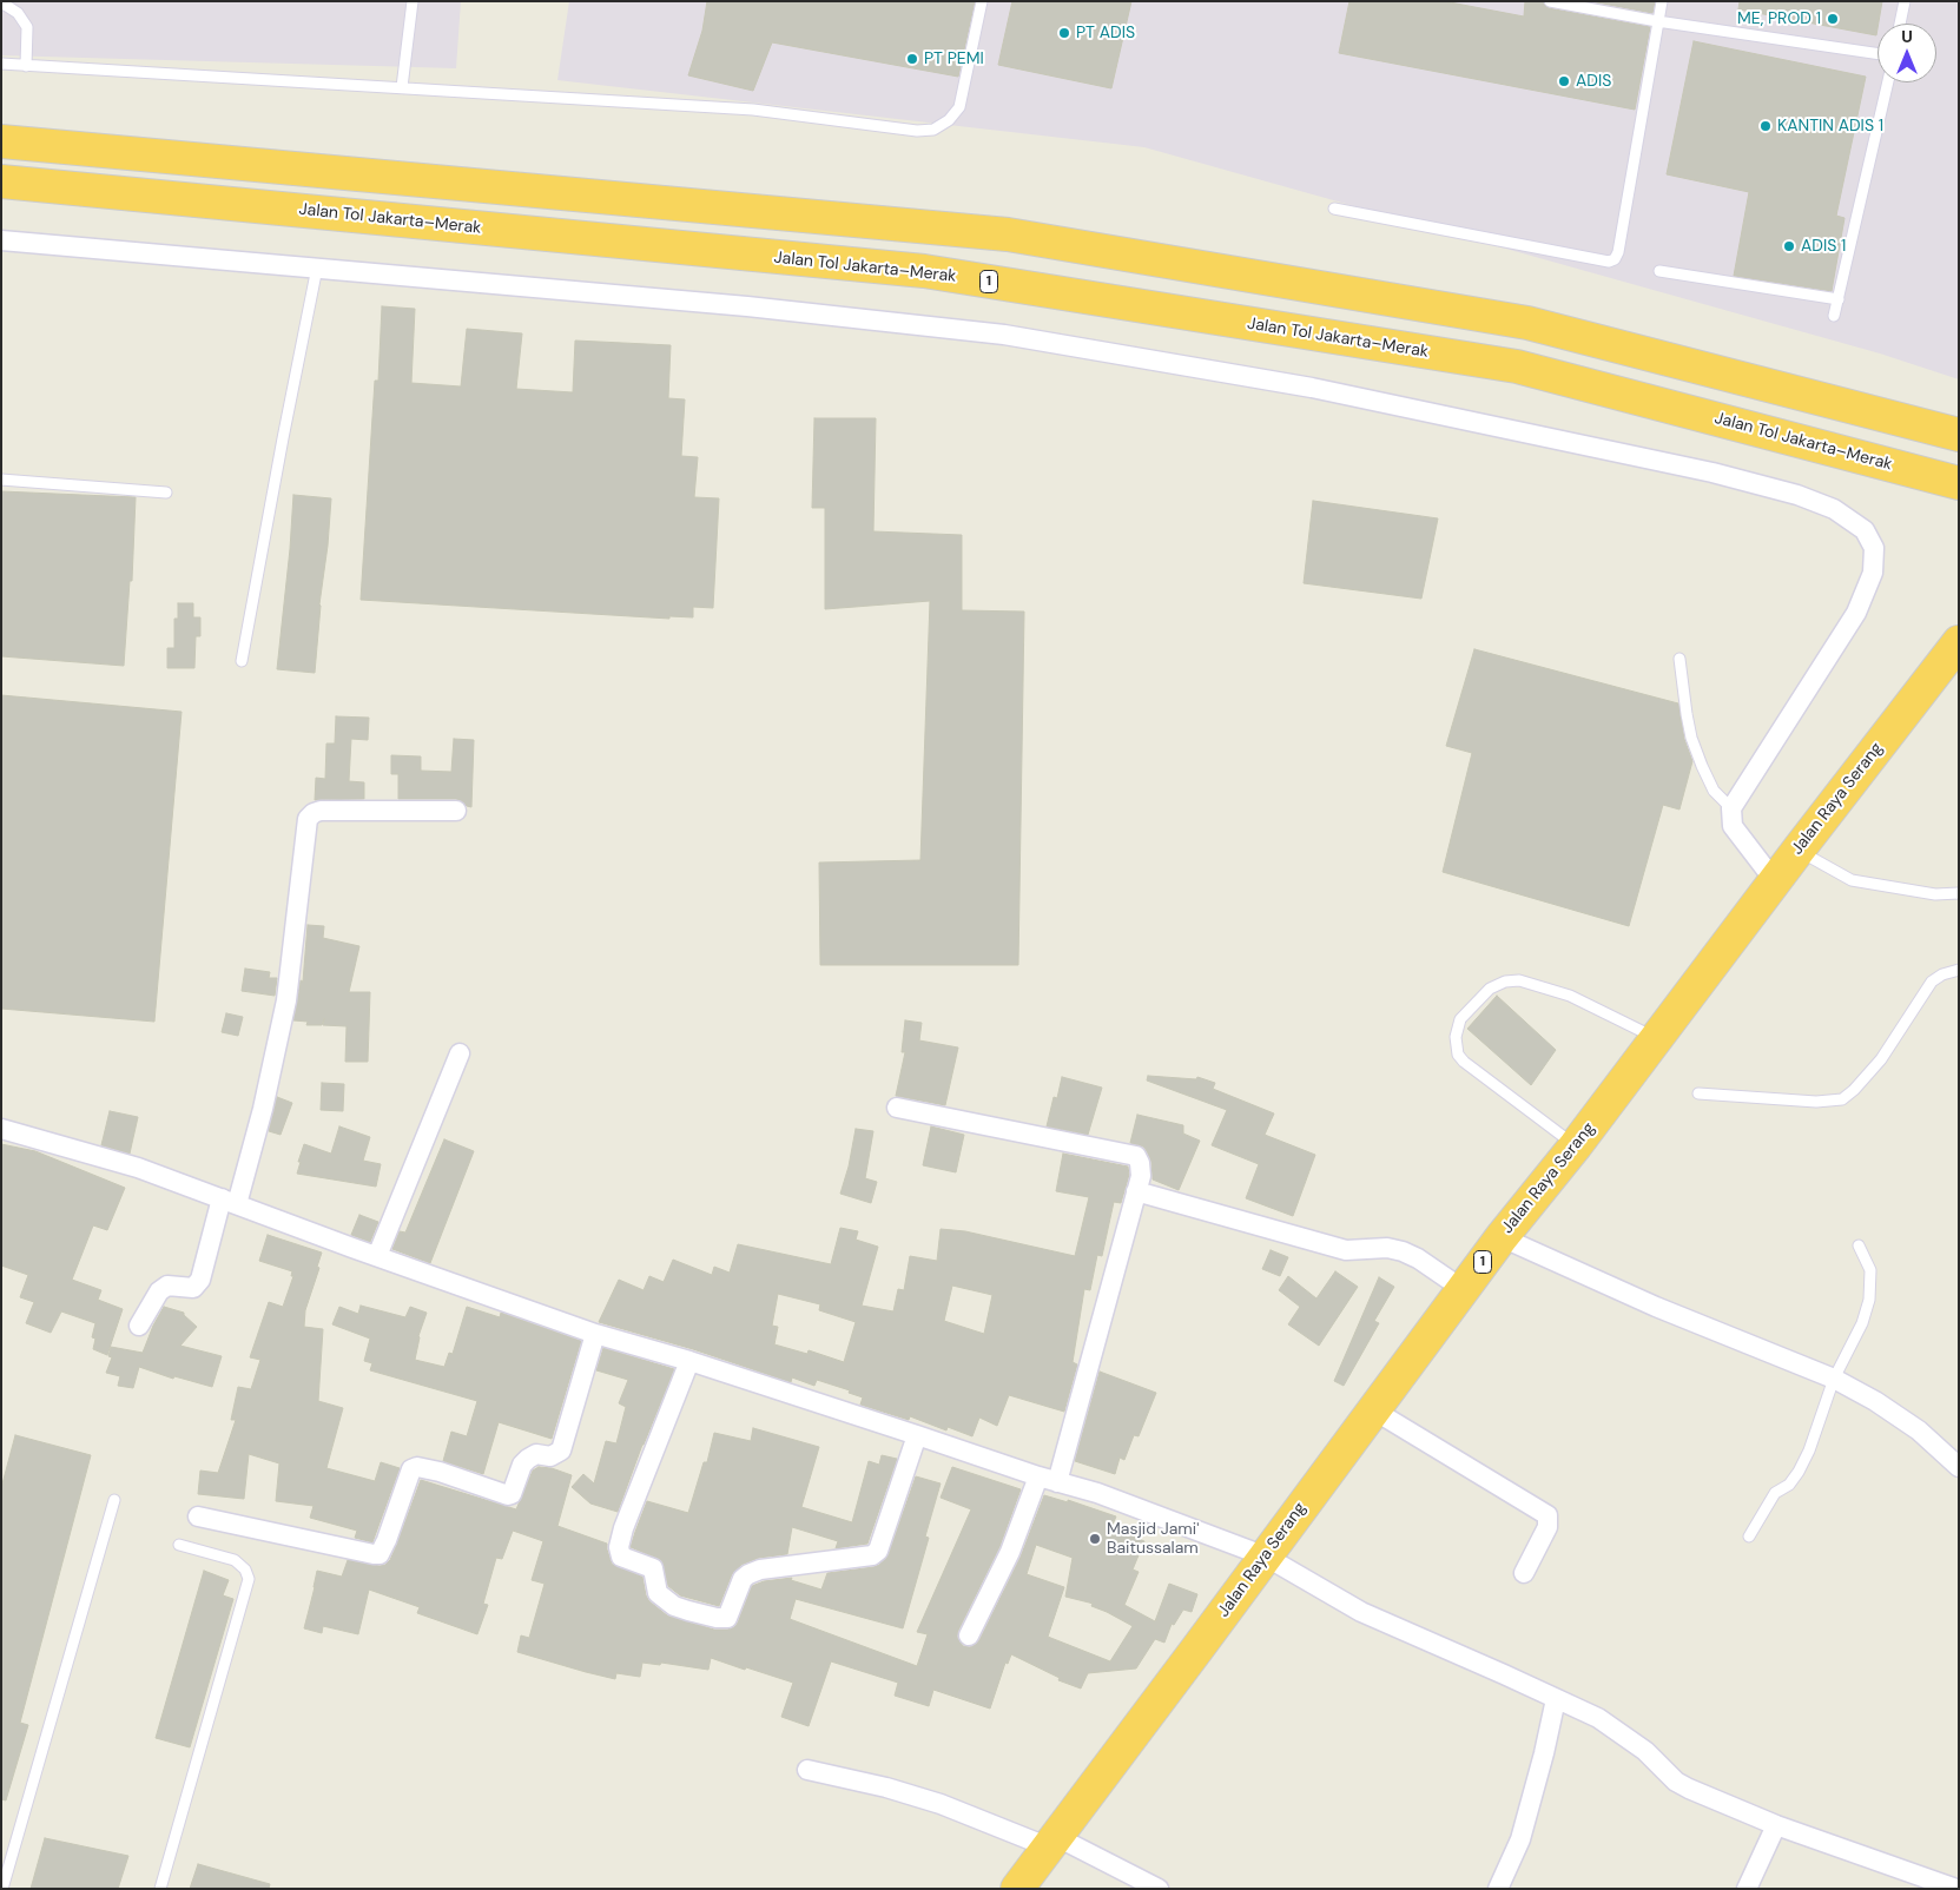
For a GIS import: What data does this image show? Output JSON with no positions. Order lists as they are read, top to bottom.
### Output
{
  "streets": {
    "highway": ["Jalan Tol Jakarta–Merak", "1", "Jalan Raya Serang"]
  },
  "places": [
    "ME, PROD 1",
    "PT ADIS",
    "PT PEMI",
    "ADIS",
    "KANTIN ADIS 1",
    "ADIS 1",
    "Masjid Jami' Baitussalam"
  ],
  "north": "top"
}
